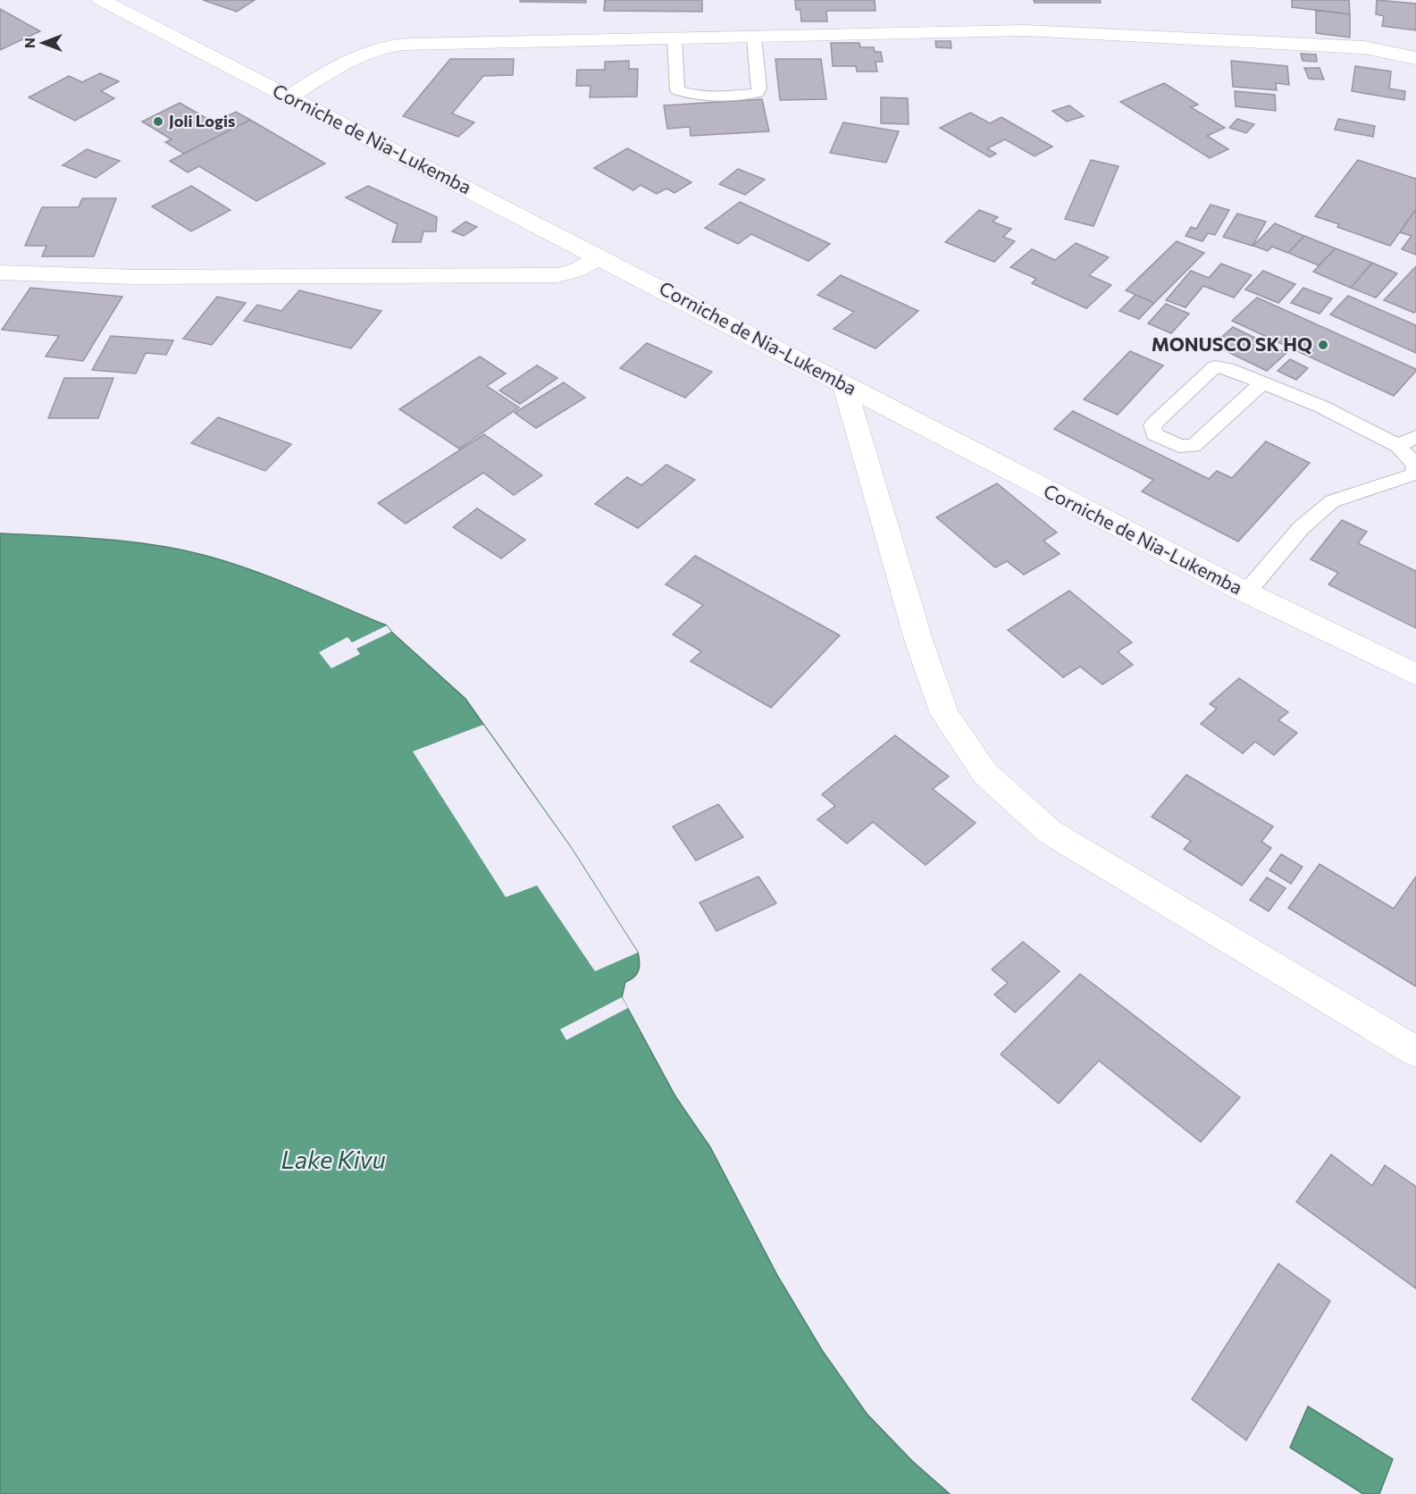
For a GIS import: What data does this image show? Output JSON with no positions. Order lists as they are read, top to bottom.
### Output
{
  "streets": {
    "street": ["Corniche de Nia-Lukemba"]
  },
  "water": ["Lake Kivu"],
  "places": ["Joli Logis", "MONUSCO SK HQ"],
  "north": "left"
}
